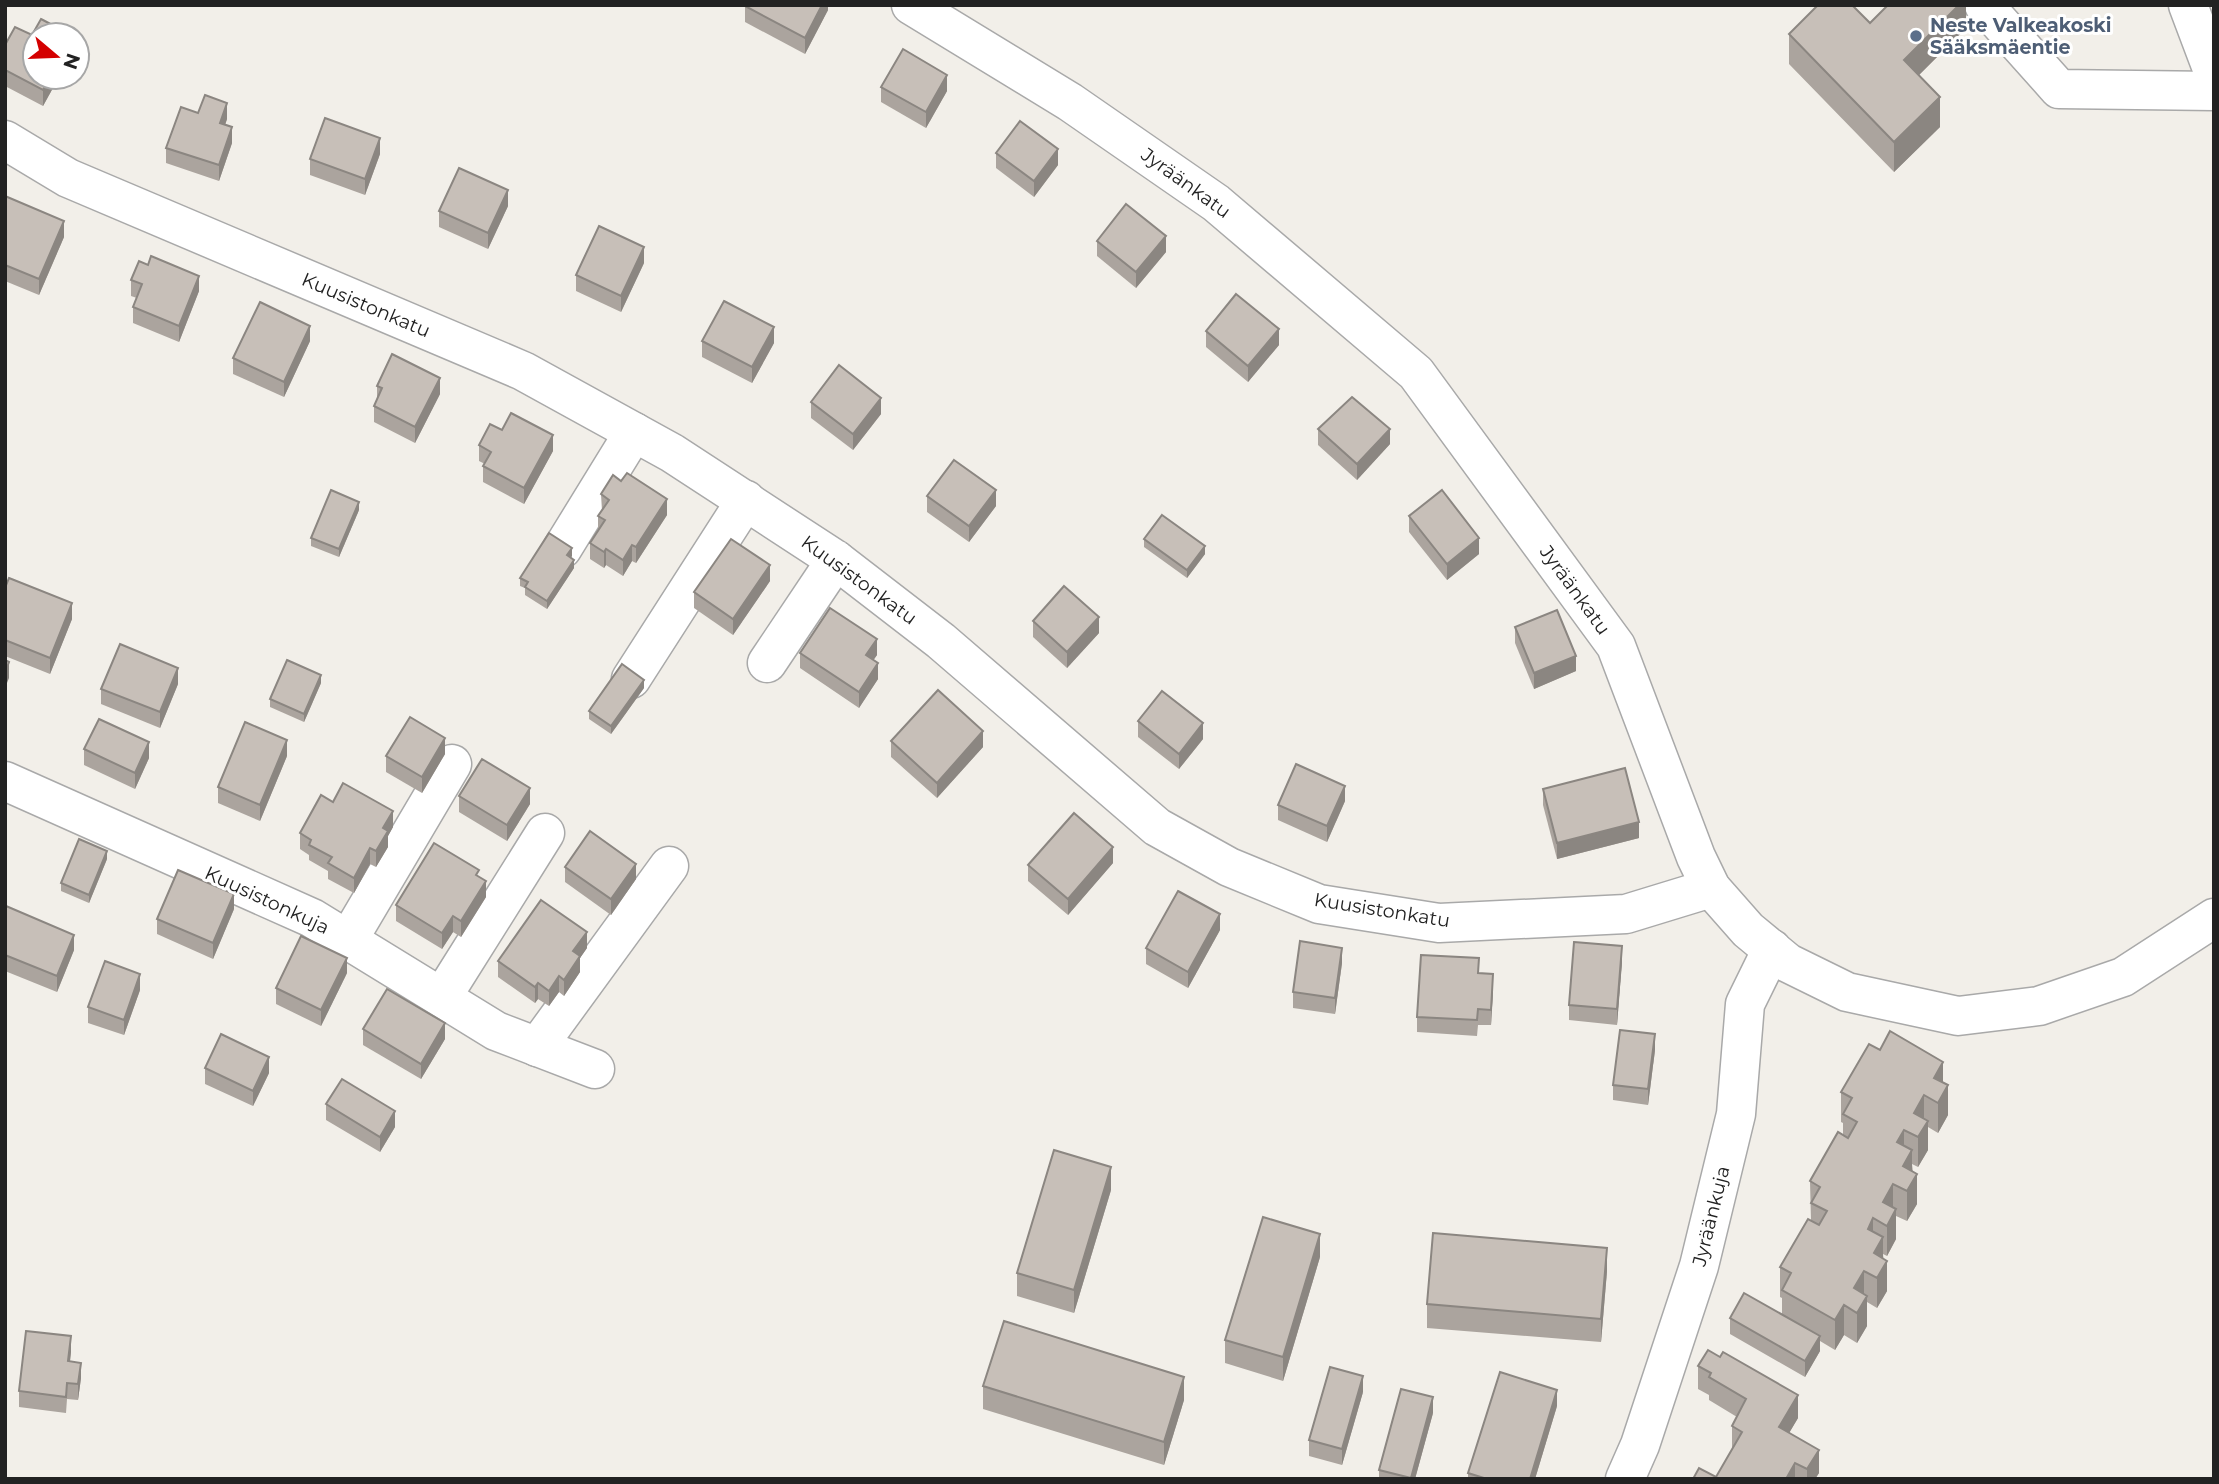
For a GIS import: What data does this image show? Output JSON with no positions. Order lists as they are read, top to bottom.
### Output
{
  "streets": {
    "street": [
      "Jyräänkatu",
      "Kuusistonkatu",
      "Kuusistonkuja",
      "Jyräänkuja"
    ]
  },
  "crossings": [
    ["Jyräänkatu", "Kuusistonkatu"],
    ["Jyräänkatu", "Jyräänkuja"]
  ],
  "places": ["Neste Valkeakoski Sääksmäentie"],
  "north": "right"
}
